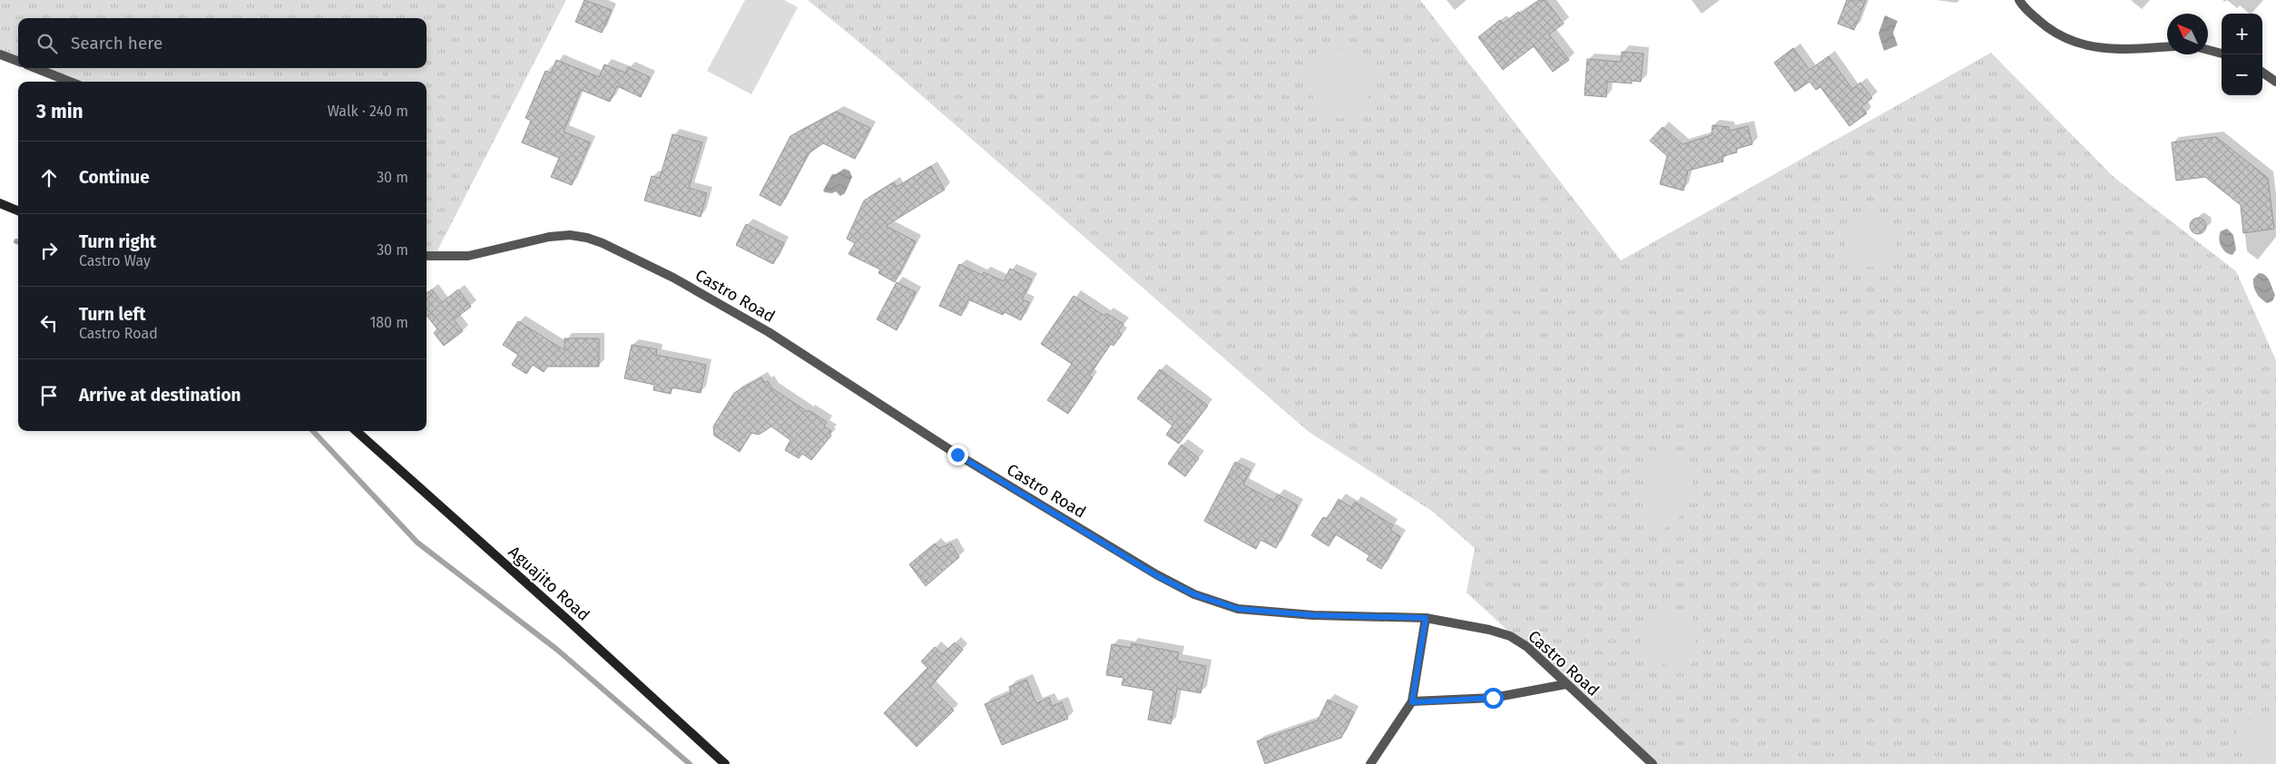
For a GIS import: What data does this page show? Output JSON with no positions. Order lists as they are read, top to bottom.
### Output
{
  "streets": {
    "street": ["Castro Road", "Aguajito Road"]
  },
  "north": "top left",
  "page": {
    "map_buttons": ["+", "−"],
    "search": "Search here",
    "heading": ["3 min", "Walk · 240 m"],
    "list": [
      ["Continue", "30 m"],
      ["Turn right", "Castro Way", "30 m"],
      ["Turn left", "Castro Road", "180 m"],
      "Arrive at destination"
    ]
  }
}
